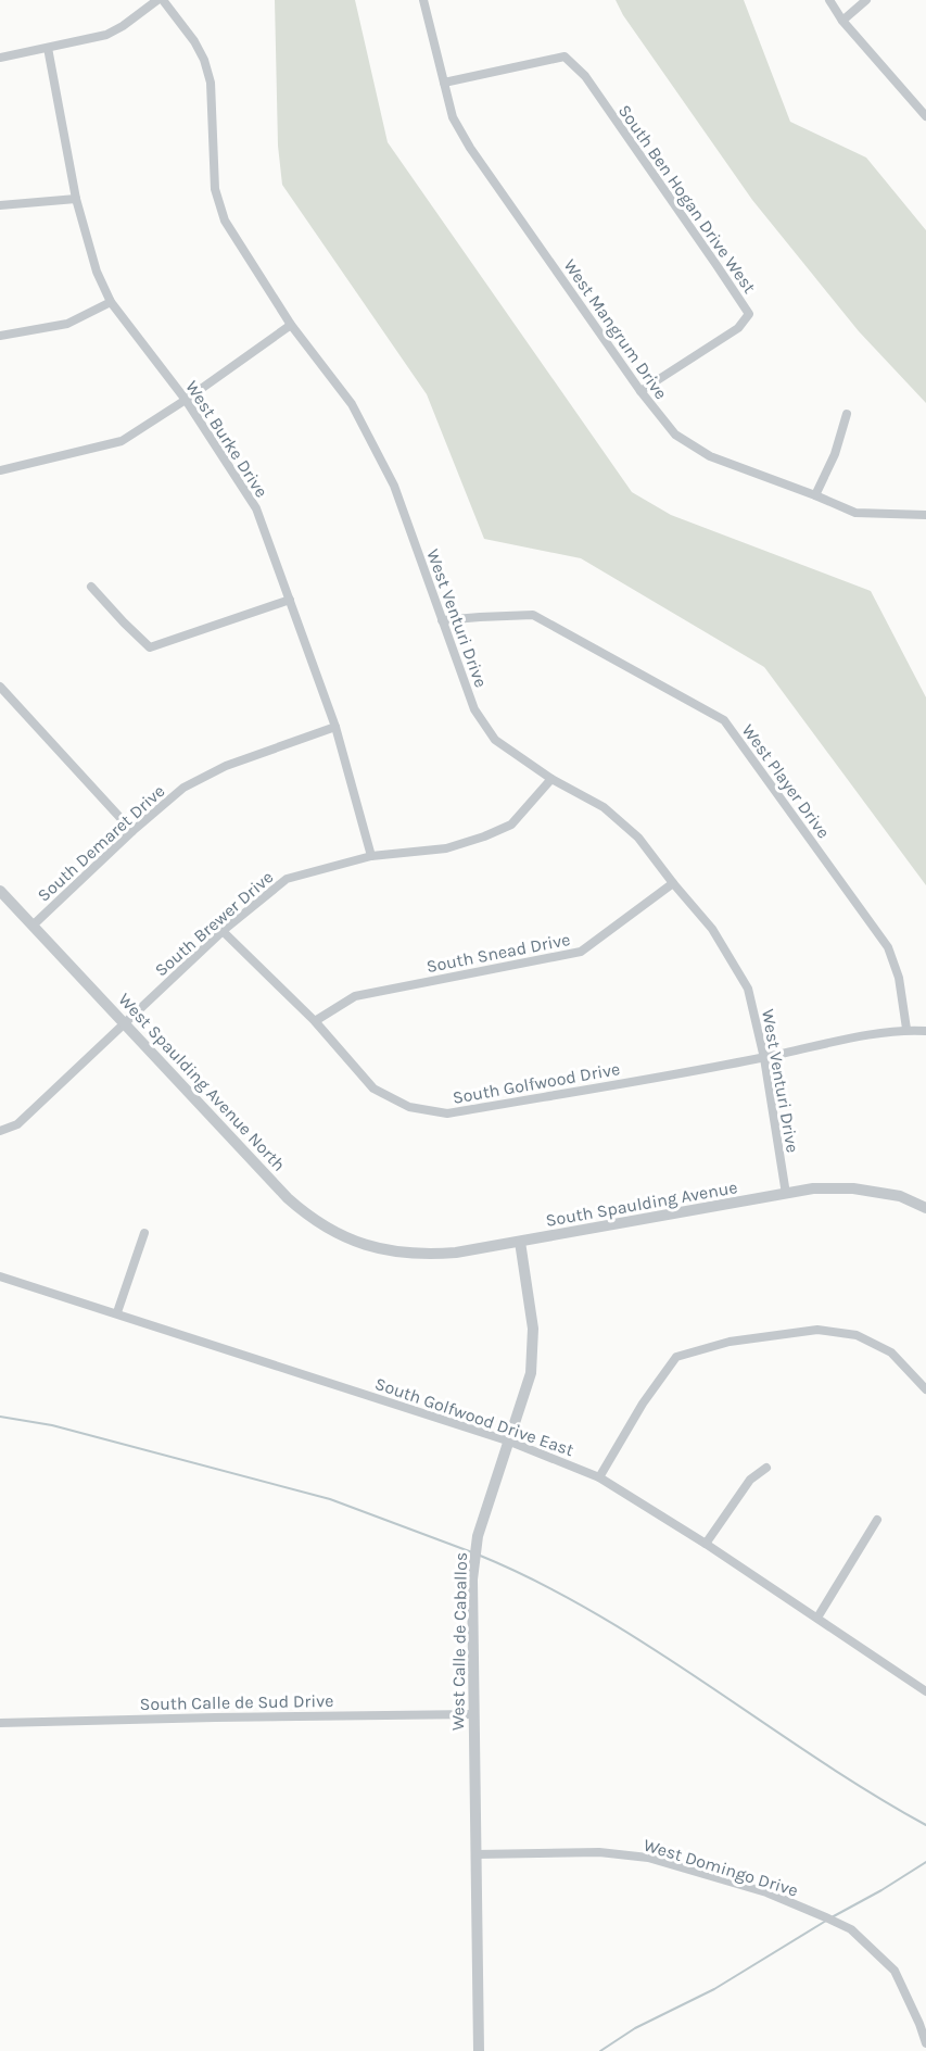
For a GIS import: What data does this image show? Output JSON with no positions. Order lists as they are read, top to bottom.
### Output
{
  "streets": {
    "street": [
      "South Ben Hogan Drive West",
      "West Mangrum Drive",
      "West Burke Drive",
      "West Venturi Drive",
      "West Player Drive",
      "South Demaret Drive",
      "South Brewer Drive",
      "South Snead Drive",
      "West Spaulding Avenue North",
      "South Golfwood Drive",
      "South Spaulding Avenue",
      "South Golfwood Drive East",
      "West Calle de Caballos",
      "South Calle de Sud Drive",
      "West Domingo Drive"
    ]
  },
  "crossings": [
    ["South Ben Hogan Drive West", "West Mangrum Drive"],
    ["West Burke Drive", "South Demaret Drive"],
    ["West Burke Drive", "South Brewer Drive"],
    ["West Venturi Drive", "West Player Drive"],
    ["West Venturi Drive", "South Brewer Drive"],
    ["West Venturi Drive", "South Snead Drive"],
    ["West Venturi Drive", "South Golfwood Drive"],
    ["West Venturi Drive", "South Spaulding Avenue"],
    ["West Player Drive", "South Golfwood Drive"],
    ["South Demaret Drive", "West Spaulding Avenue North"],
    ["South Brewer Drive", "West Spaulding Avenue North"],
    ["South Brewer Drive", "South Golfwood Drive"],
    ["South Snead Drive", "South Golfwood Drive"],
    ["West Spaulding Avenue North", "South Spaulding Avenue"],
    ["South Spaulding Avenue", "West Calle de Caballos"],
    ["South Golfwood Drive East", "West Calle de Caballos"],
    ["West Calle de Caballos", "South Calle de Sud Drive"],
    ["West Calle de Caballos", "West Domingo Drive"]
  ]
}
